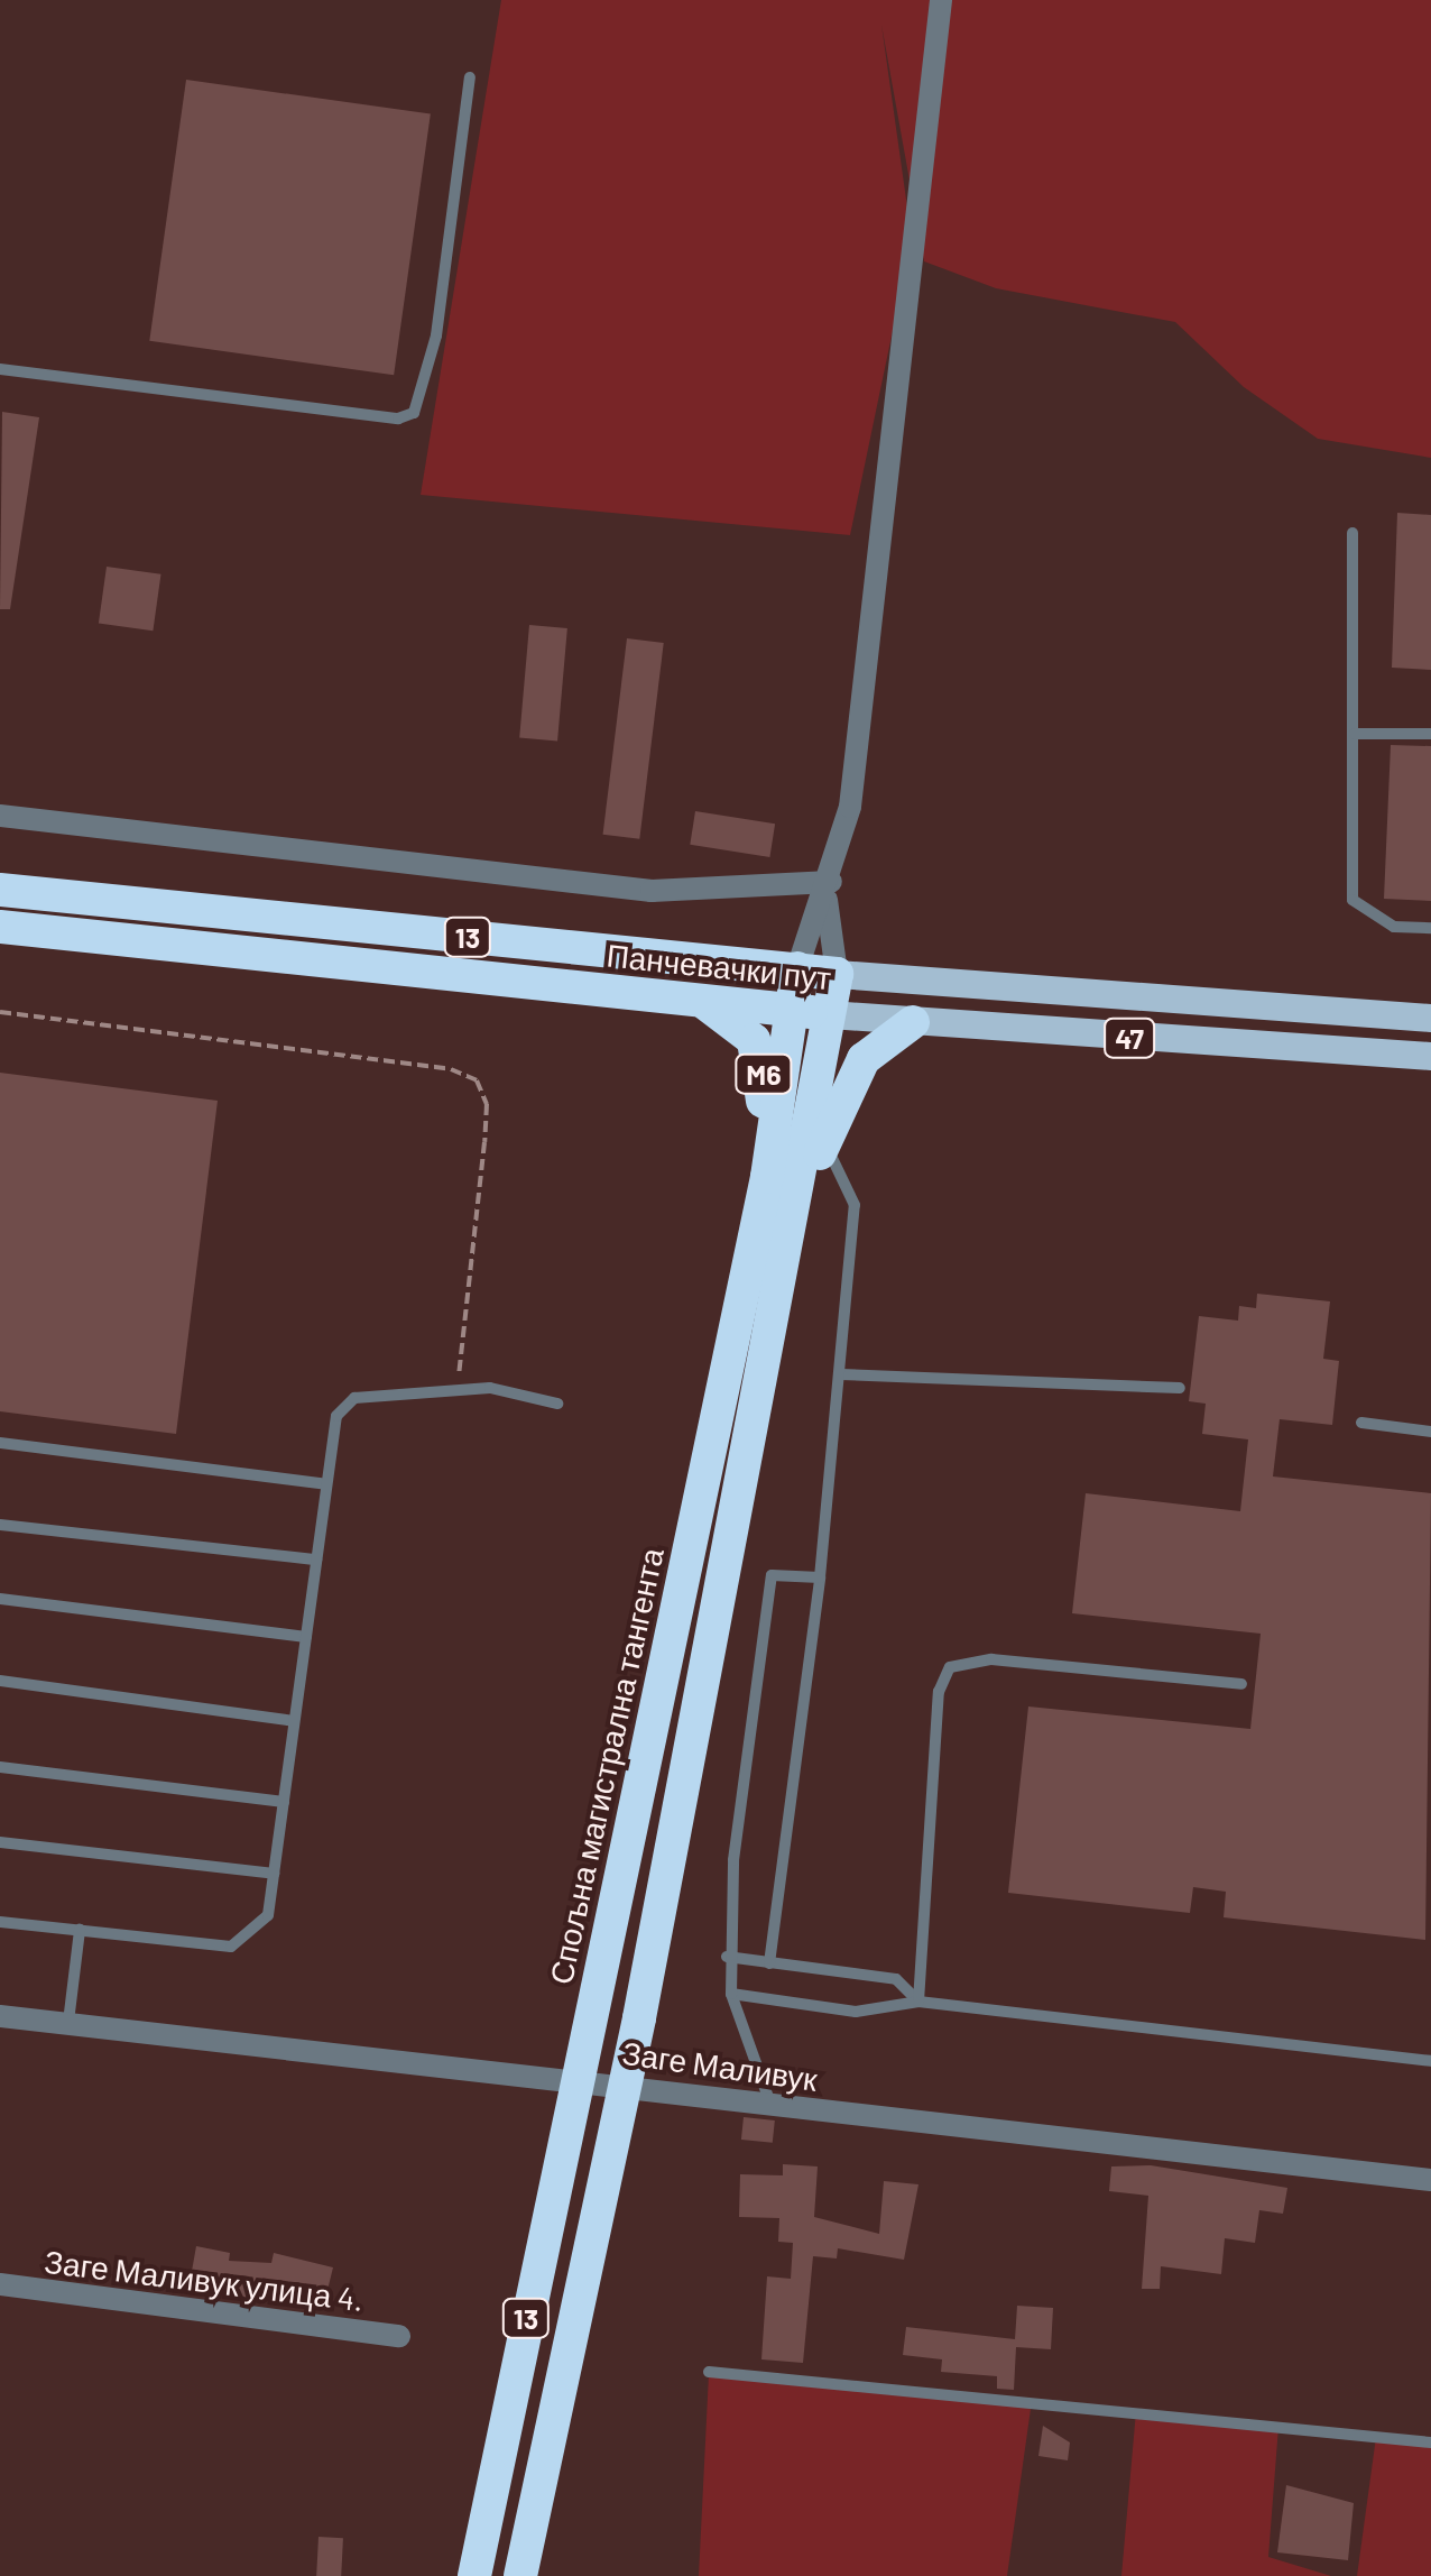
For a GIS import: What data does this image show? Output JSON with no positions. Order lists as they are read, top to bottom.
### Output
{
  "streets": {
    "highway": [
      "13",
      "Панчевачки пут",
      "M6",
      "Спољна магистрална тангента"
    ],
    "main road": ["47"],
    "street": ["Заге Маливук", "Заге Маливук улица 4."]
  },
  "crossings": [
    ["13", "Панчевачки пут"],
    ["13", "Заге Маливук"],
    ["Панчевачки пут", "M6"],
    ["Панчевачки пут", "Спољна магистрална тангента"],
    ["M6", "Спољна магистрална тангента"],
    ["Спољна магистрална тангента", "Заге Маливук"]
  ]
}
